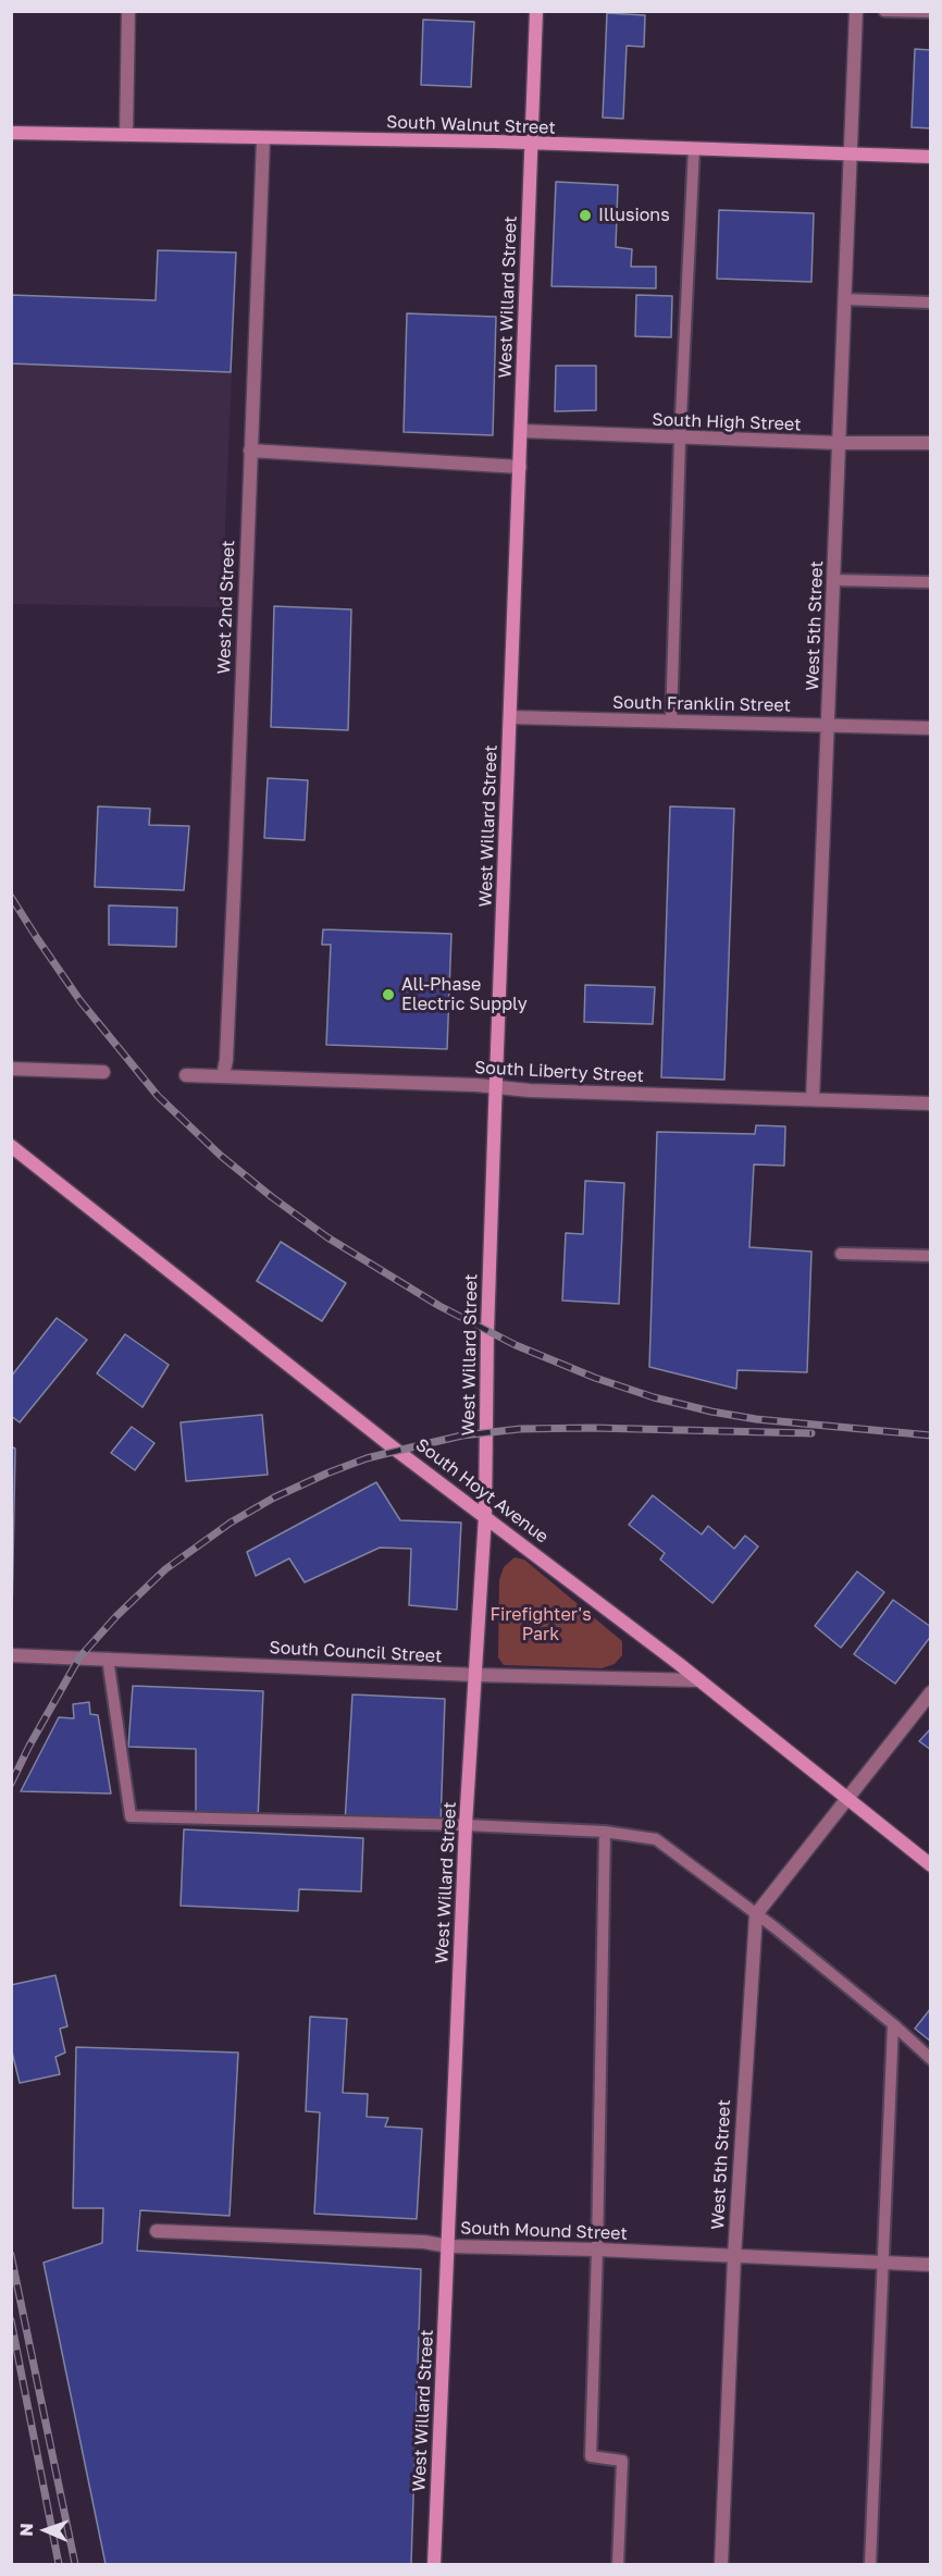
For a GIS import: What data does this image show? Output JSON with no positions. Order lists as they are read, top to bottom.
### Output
{
  "streets": {
    "street": [
      "South Walnut Street",
      "West Willard Street",
      "South High Street",
      "West 2nd Street",
      "West 5th Street",
      "South Franklin Street",
      "South Liberty Street",
      "South Hoyt Avenue",
      "South Council Street",
      "South Mound Street"
    ]
  },
  "crossings": [
    ["South Walnut Street", "West Willard Street"],
    ["South Walnut Street", "West 2nd Street"],
    ["South Walnut Street", "West 5th Street"],
    ["West Willard Street", "South High Street"],
    ["West Willard Street", "South Franklin Street"],
    ["West Willard Street", "South Liberty Street"],
    ["West Willard Street", "South Hoyt Avenue"],
    ["West Willard Street", "South Council Street"],
    ["West Willard Street", "South Mound Street"],
    ["South High Street", "West 5th Street"],
    ["West 2nd Street", "South Liberty Street"],
    ["West 5th Street", "South Franklin Street"],
    ["West 5th Street", "South Liberty Street"],
    ["West 5th Street", "South Mound Street"],
    ["South Hoyt Avenue", "South Council Street"]
  ],
  "parks": ["Firefighter's Park"],
  "places": ["Illusions", "All-Phase Electric Supply"],
  "north": "left"
}
